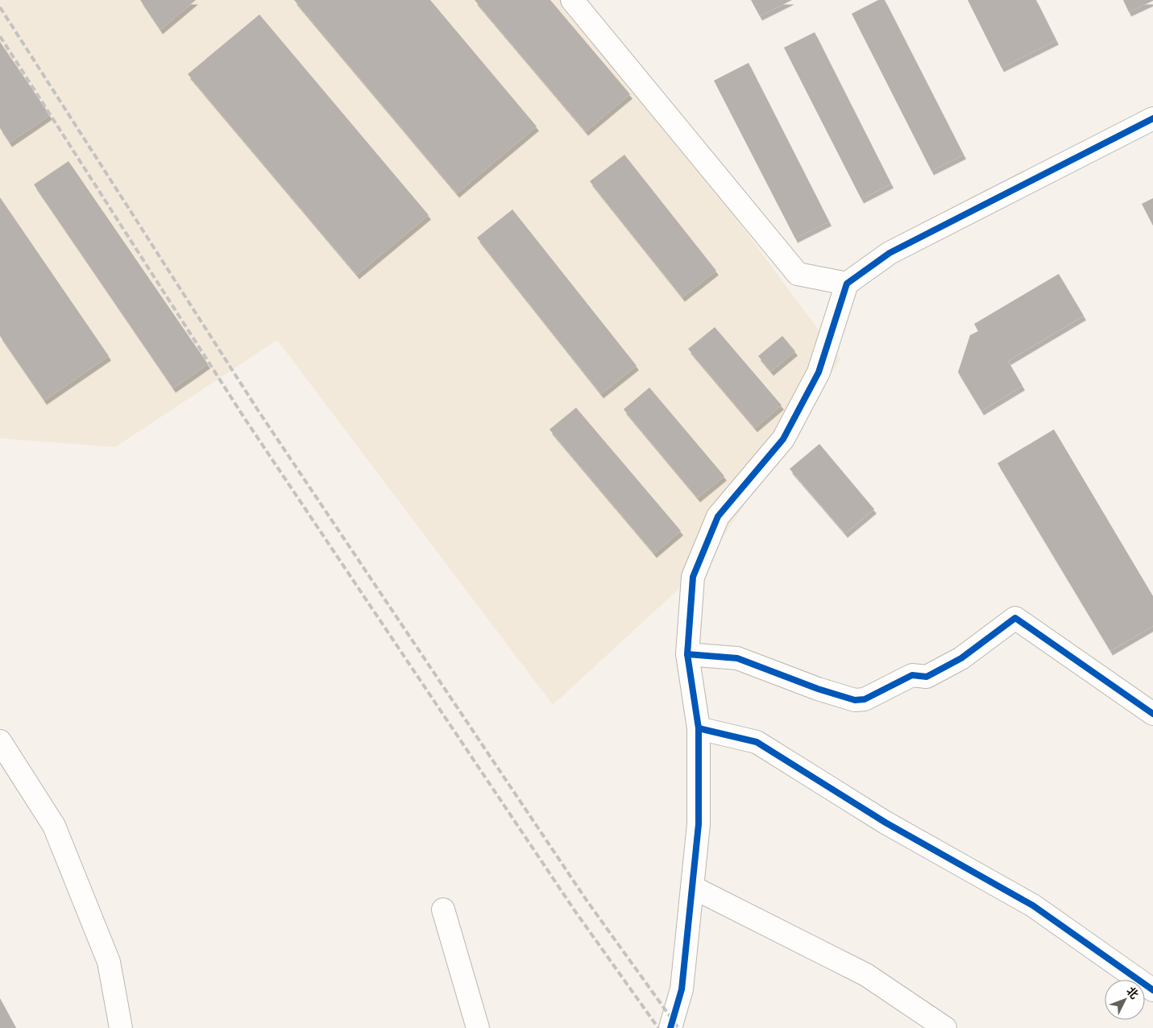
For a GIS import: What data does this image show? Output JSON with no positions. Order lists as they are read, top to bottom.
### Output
{
  "north": "top right"
}
